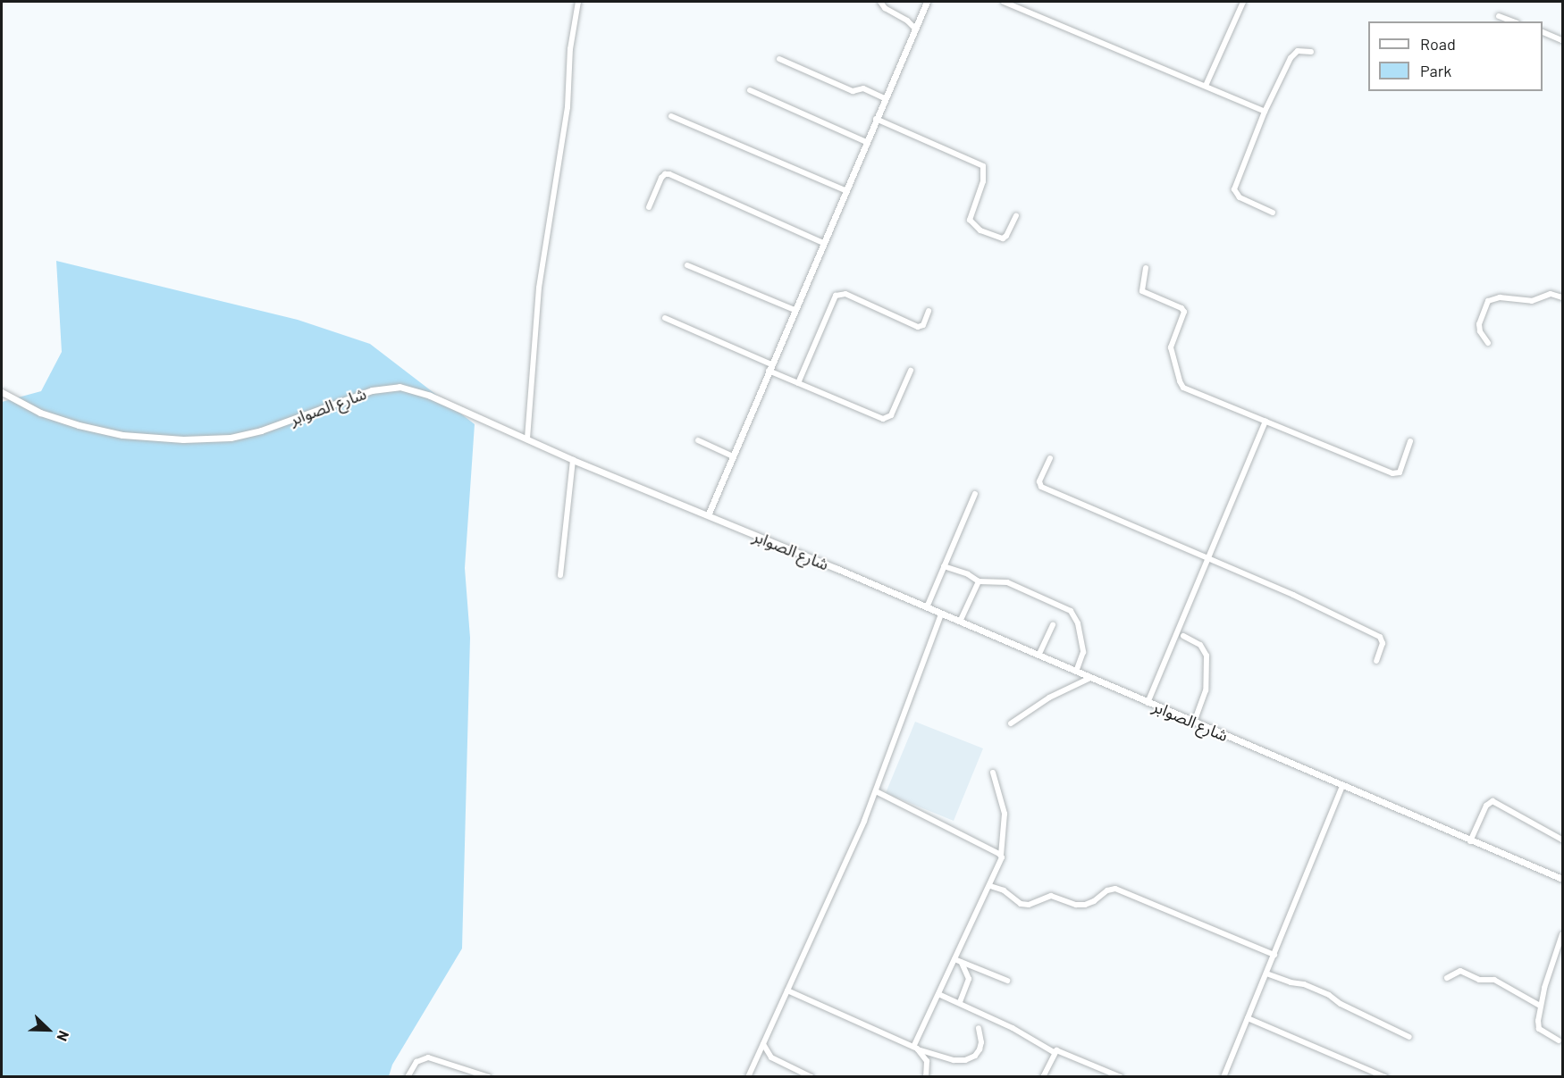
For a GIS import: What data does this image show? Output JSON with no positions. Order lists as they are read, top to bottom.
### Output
{
  "streets": {
    "street": ["شارع الصوابر"]
  },
  "legend": ["Road", "Park"],
  "north": "bottom right"
}
